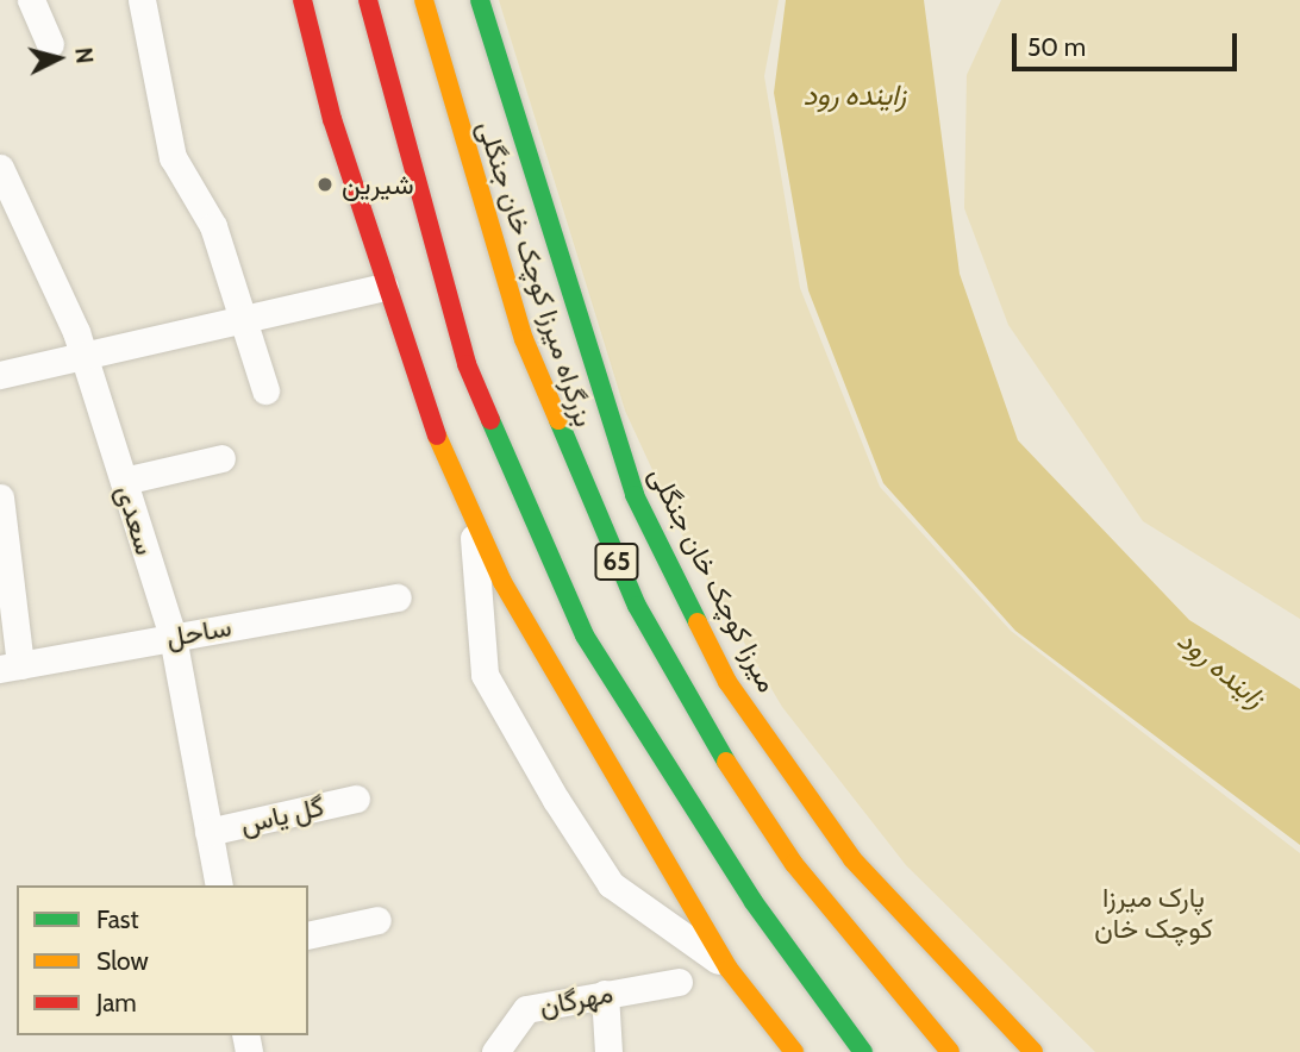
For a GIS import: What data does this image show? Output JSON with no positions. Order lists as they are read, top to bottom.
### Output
{
  "streets": {
    "main road": ["بزرگراه میرزا کوچک خان جنگلی", "65", "میرزا کوچک خان جنگلی"],
    "street": [
      "سعدی",
      "ساحل",
      "گل یاس",
      "مهرگان"
    ]
  },
  "crossings": [
    ["سعدی", "ساحل"],
    ["سعدی", "گل یاس"]
  ],
  "water": ["زاینده رود"],
  "parks": ["پارک میرزا کوچک خان"],
  "places": ["شیرین"],
  "legend": ["Fast", "Slow", "Jam"],
  "scale_bar": "50 m",
  "north": "right"
}
